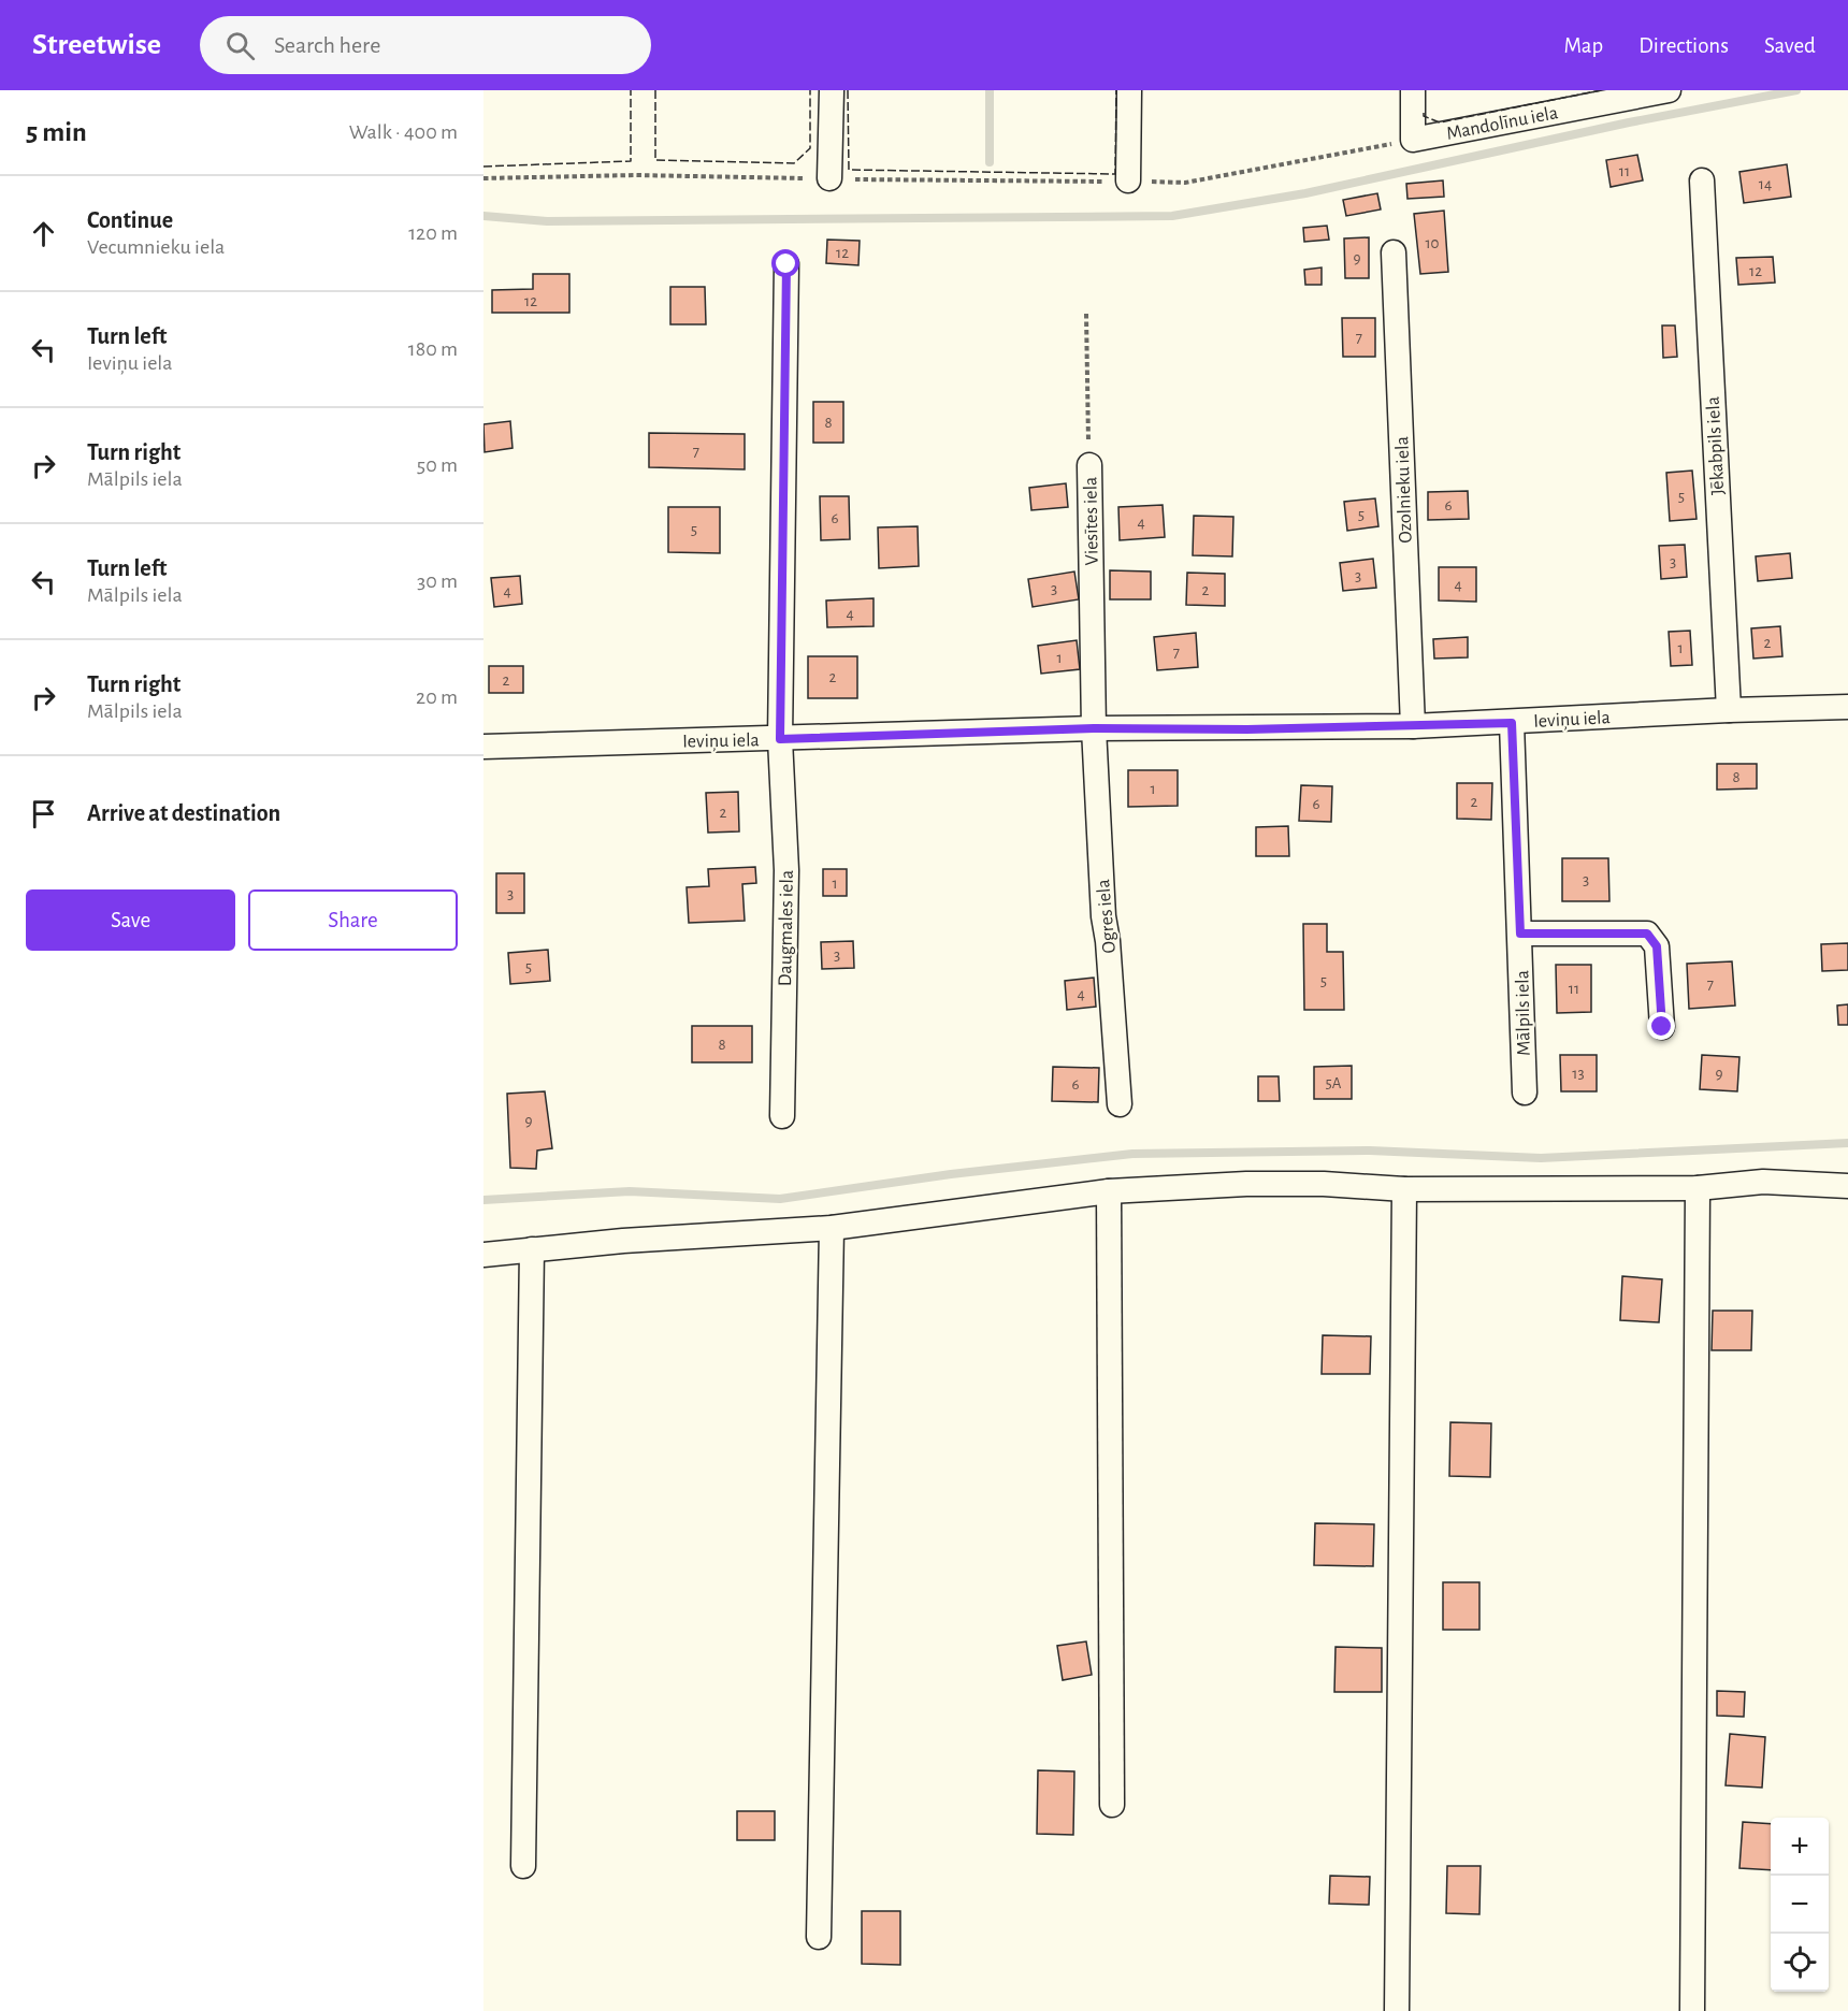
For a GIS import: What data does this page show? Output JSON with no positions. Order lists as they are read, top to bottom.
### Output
{
  "streets": {
    "street": [
      "Mandolīnu iela",
      "Jēkabpils iela",
      "Ozolnieku iela",
      "Viesītes iela",
      "Ieviņu iela",
      "Ogres iela",
      "Daugmales iela",
      "Mālpils iela"
    ]
  },
  "crossings": [
    ["Jēkabpils iela", "Ieviņu iela"],
    ["Ozolnieku iela", "Ieviņu iela"],
    ["Viesītes iela", "Ieviņu iela"],
    ["Viesītes iela", "Ogres iela"],
    ["Ieviņu iela", "Ogres iela"],
    ["Ieviņu iela", "Daugmales iela"],
    ["Ieviņu iela", "Mālpils iela"]
  ],
  "house_numbers": [
    "11",
    "14",
    "10",
    "12",
    "9",
    "12",
    "12",
    "7",
    "8",
    "7",
    "5",
    "6",
    "5",
    "6",
    "4",
    "5",
    "3",
    "3",
    "4",
    "3",
    "2",
    "4",
    "4",
    "2",
    "1",
    "7",
    "1",
    "2",
    "2",
    "8",
    "1",
    "2",
    "6",
    "2",
    "3",
    "1",
    "3",
    "3",
    "5",
    "5",
    "7",
    "11",
    "4",
    "8",
    "13",
    "9",
    "5A",
    "6",
    "9"
  ],
  "page": {
    "header": "Streetwise",
    "search": "Search here",
    "nav": ["Map", "Directions", "Saved"],
    "heading": ["5 min", "Walk · 400 m"],
    "list": [
      ["Continue", "Vecumnieku iela", "120 m"],
      ["Turn left", "Ieviņu iela", "180 m"],
      ["Turn right", "Mālpils iela", "50 m"],
      ["Turn left", "Mālpils iela", "30 m"],
      ["Turn right", "Mālpils iela", "20 m"],
      "Arrive at destination"
    ],
    "buttons": ["Save", "Share"],
    "map_buttons": ["+", "−"]
  }
}
